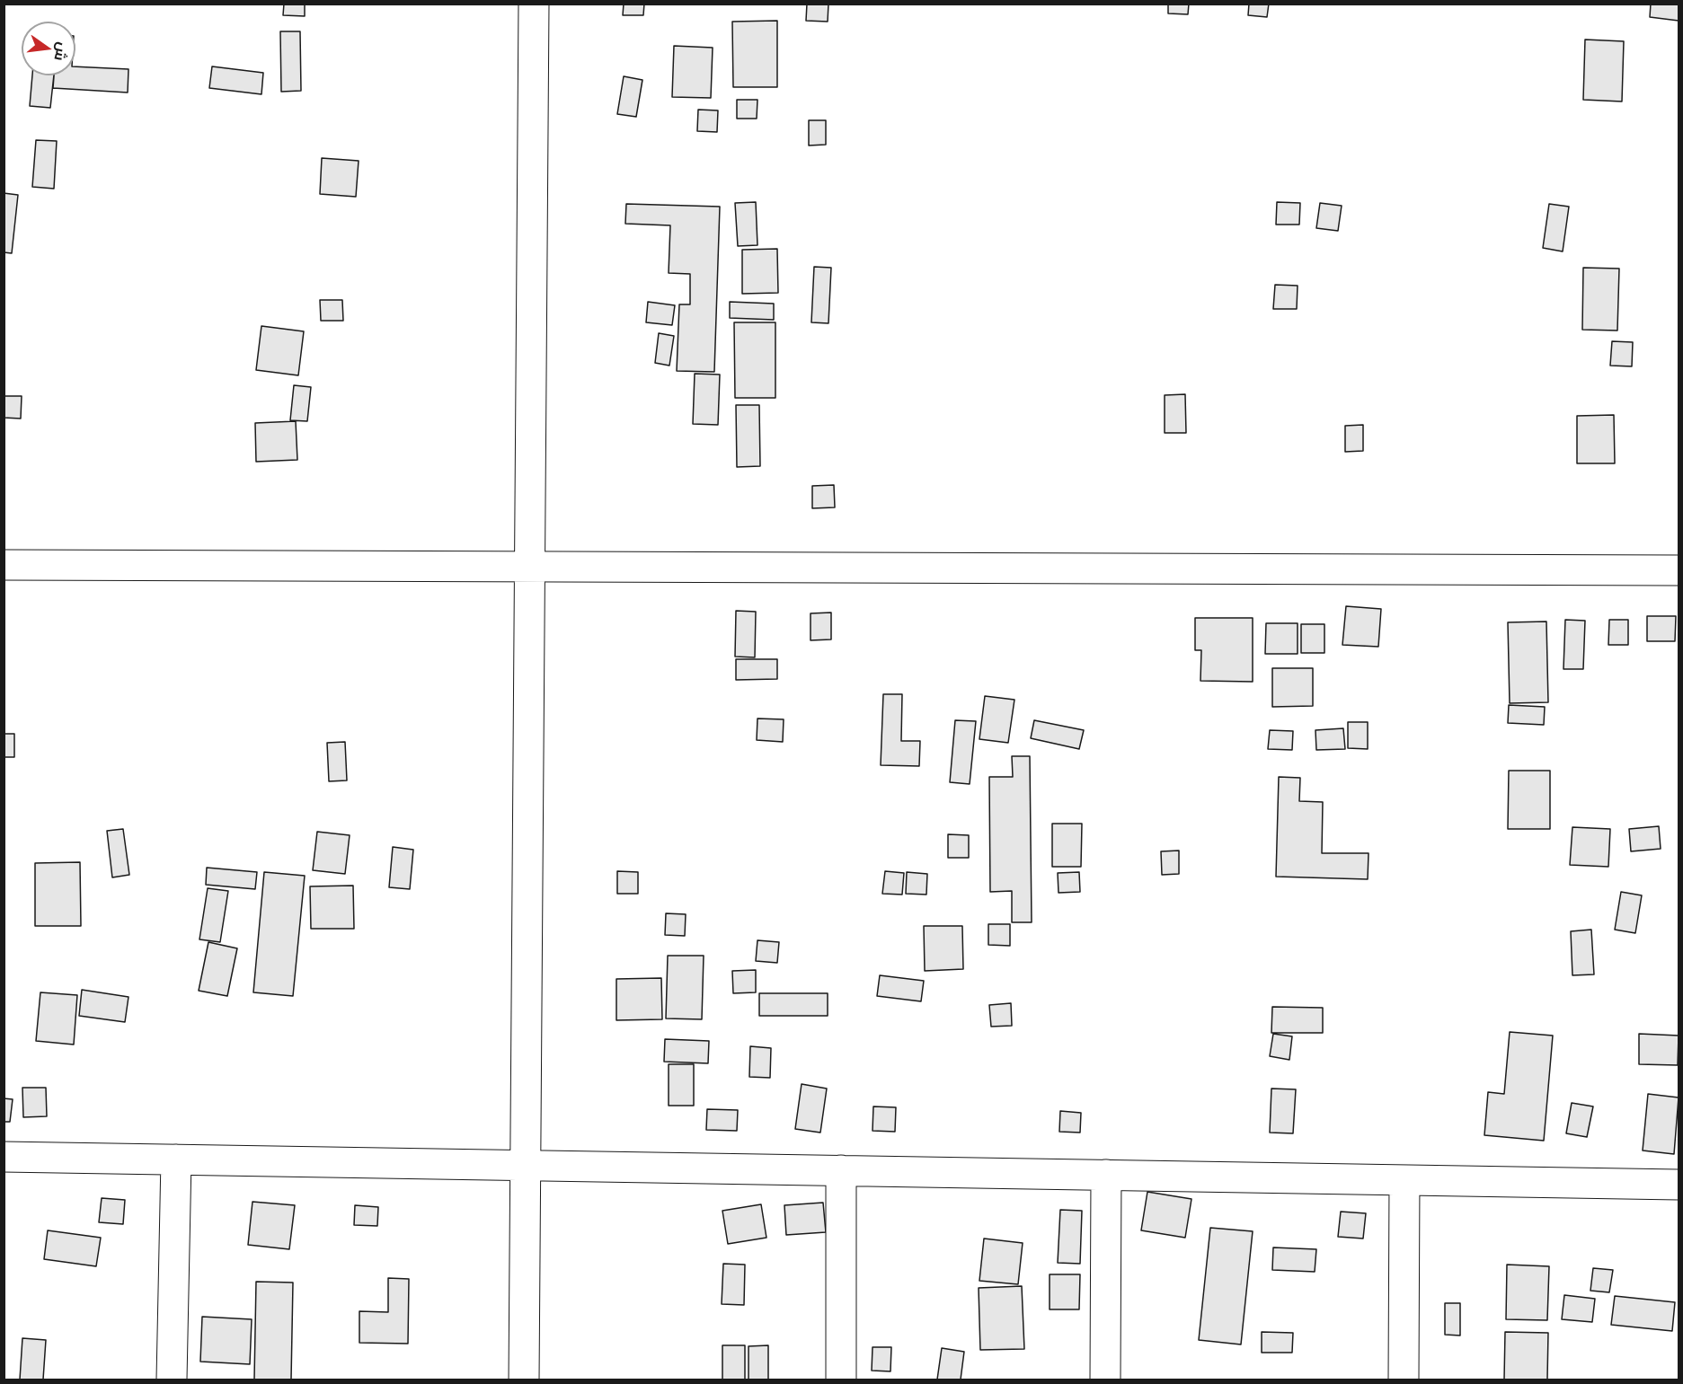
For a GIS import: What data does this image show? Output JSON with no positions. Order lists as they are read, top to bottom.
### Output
{
  "north": "right"
}
